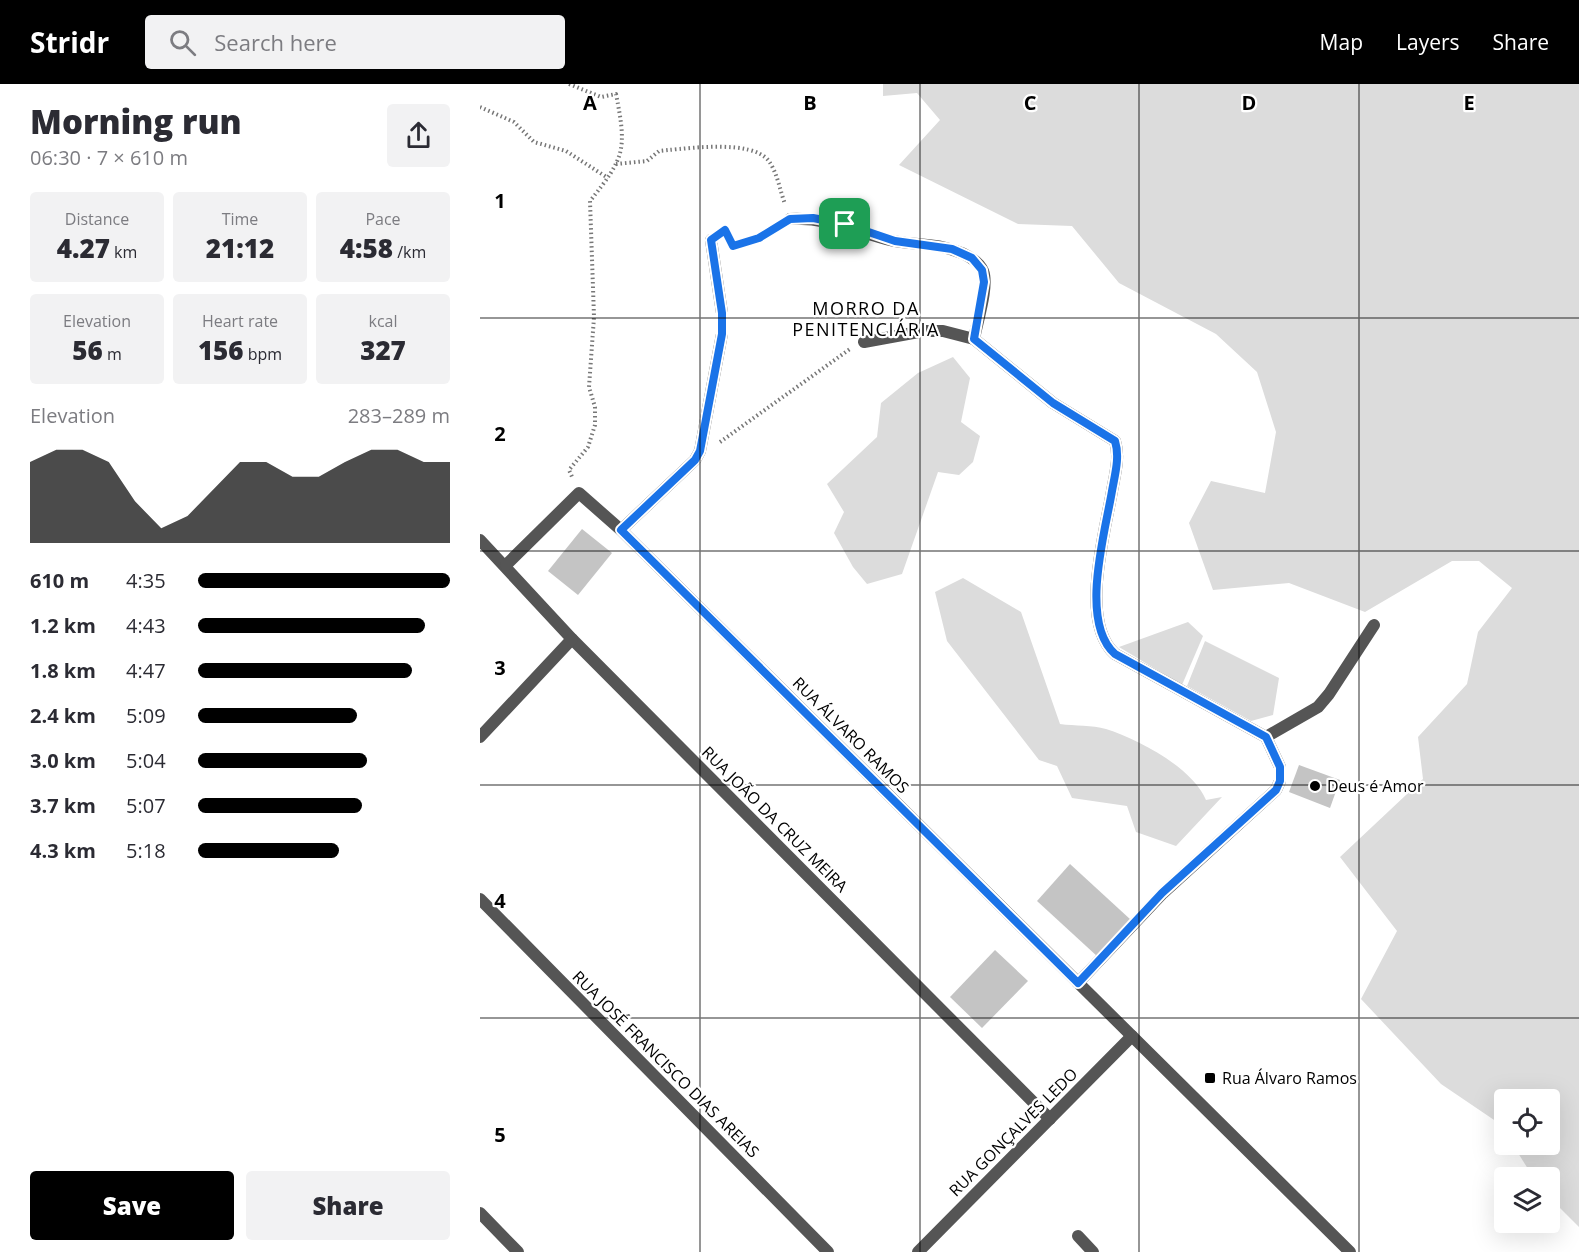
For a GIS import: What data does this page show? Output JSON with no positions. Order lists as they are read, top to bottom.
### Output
{
  "streets": {
    "street": [
      "RUA ÁLVARO RAMOS",
      "RUA JOÃO DA CRUZ MEIRA",
      "RUA JOSÉ FRANCISCO DIAS AREIAS",
      "RUA GONÇALVES LEDO"
    ]
  },
  "crossings": [
    ["RUA ÁLVARO RAMOS", "RUA GONÇALVES LEDO"],
    ["RUA JOÃO DA CRUZ MEIRA", "RUA GONÇALVES LEDO"]
  ],
  "districts": ["MORRO DA PENITENCIÁRIA"],
  "places": {
    "other": ["Deus é Amor"],
    "transit": ["Rua Álvaro Ramos"]
  },
  "page": {
    "header": "Stridr",
    "search": "Search here",
    "nav": ["Map", "Layers", "Share"],
    "heading": ["Morning run", "06:30 · 7 × 610 m"],
    "stats": [
      ["Distance", "4.27 km"],
      ["Time", "21:12"],
      ["Pace", "4:58 /km"],
      ["Elevation", "56 m"],
      ["Heart rate", "156 bpm"],
      ["kcal", "327"]
    ],
    "chart": ["Elevation", "283–289 m"],
    "list": [
      {
        "name": "610 m",
        "note": "4:35"
      },
      {
        "name": "1.2 km",
        "note": "4:43"
      },
      {
        "name": "1.8 km",
        "note": "4:47"
      },
      {
        "name": "2.4 km",
        "note": "5:09"
      },
      {
        "name": "3.0 km",
        "note": "5:04"
      },
      {
        "name": "3.7 km",
        "note": "5:07"
      },
      {
        "name": "4.3 km",
        "note": "5:18"
      }
    ],
    "buttons": ["Save", "Share"]
  },
  "grid": {
    "columns": [
      "A",
      "B",
      "C",
      "D",
      "E"
    ],
    "rows": [
      "1",
      "2",
      "3",
      "4",
      "5"
    ]
  }
}
